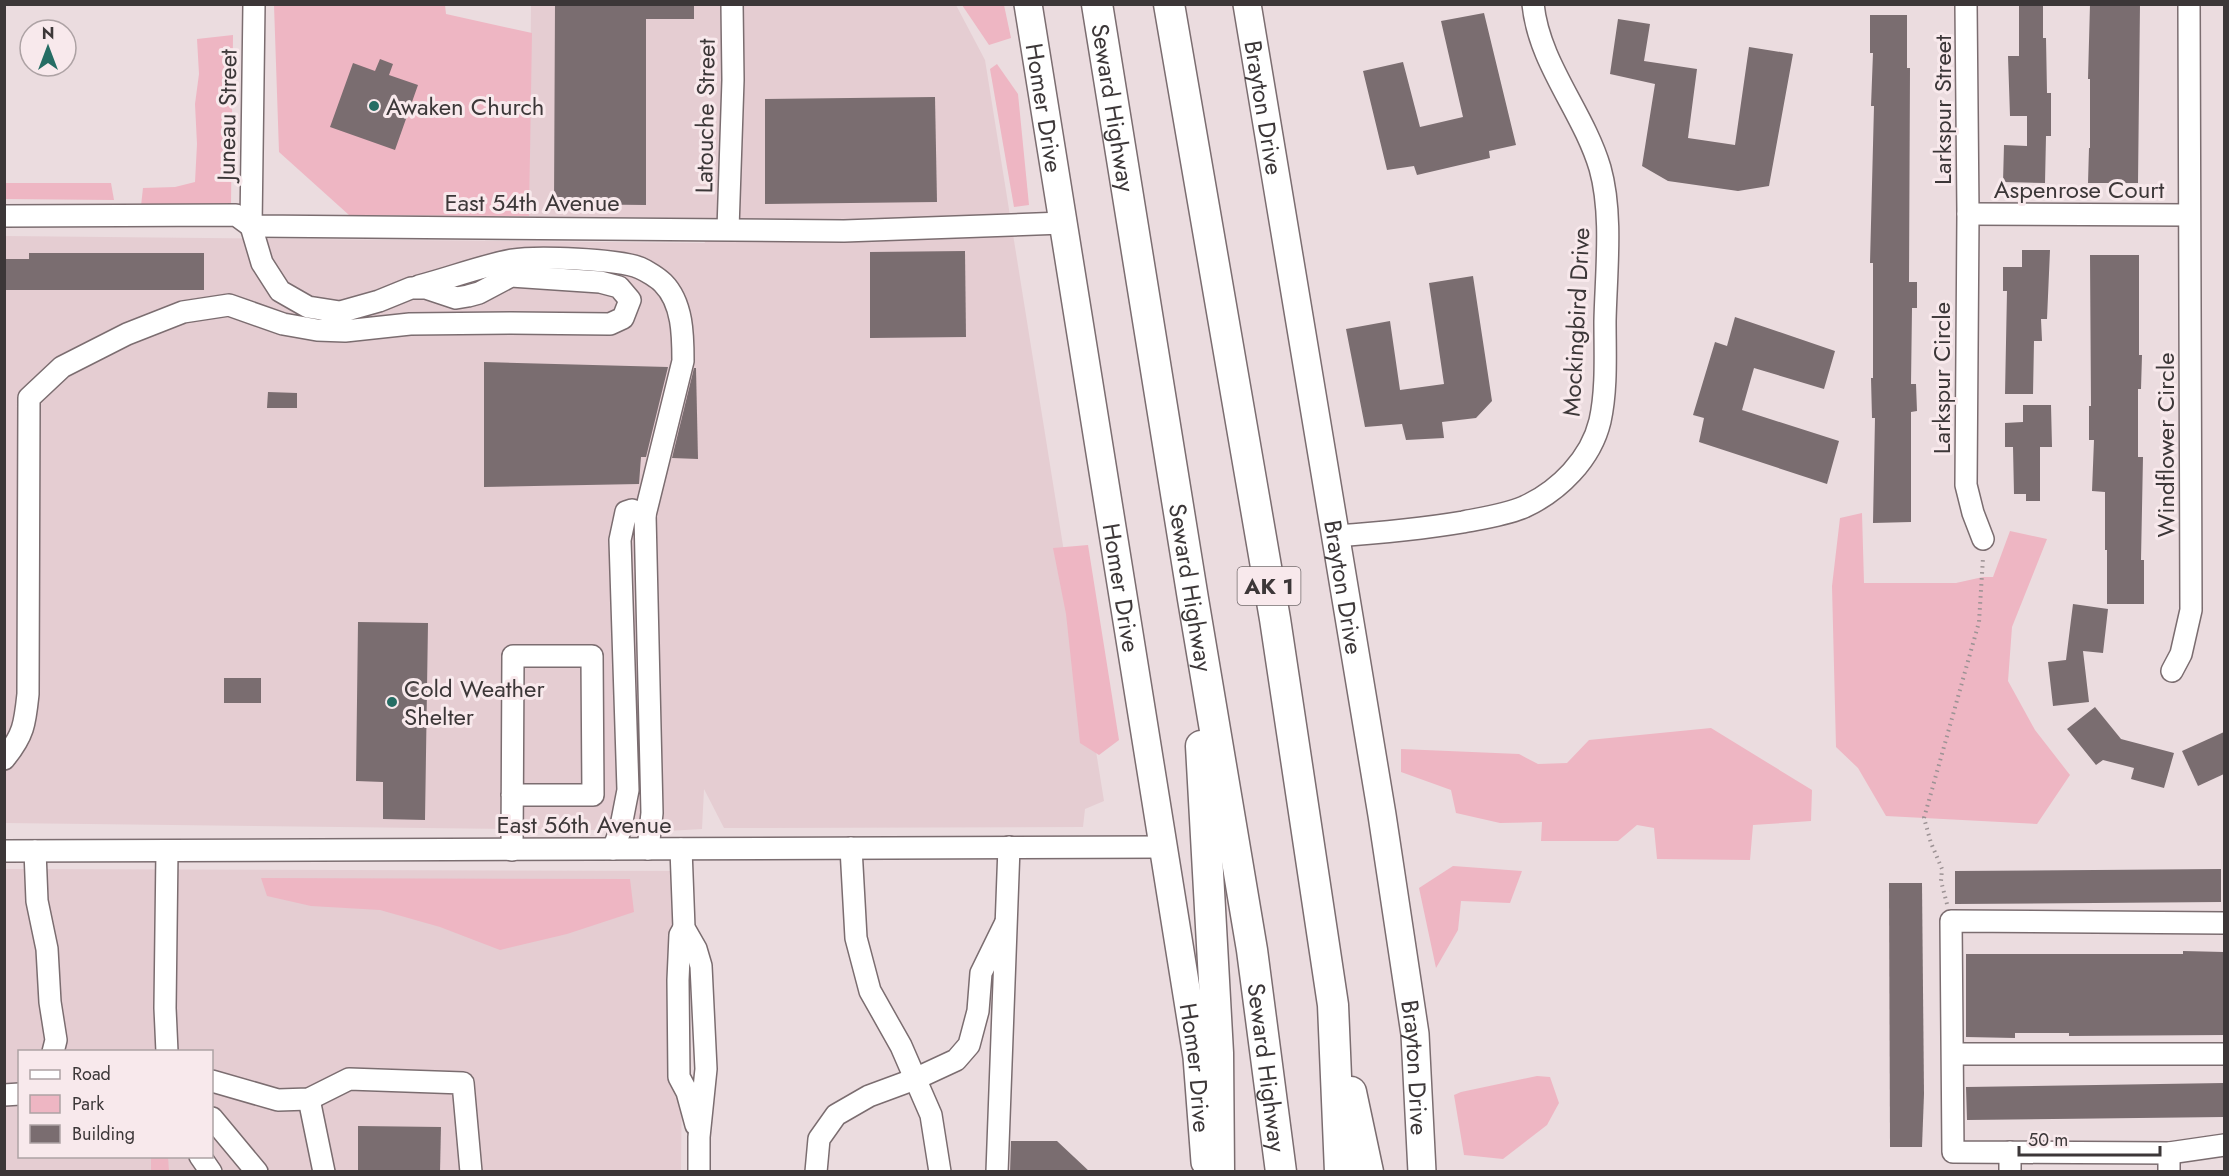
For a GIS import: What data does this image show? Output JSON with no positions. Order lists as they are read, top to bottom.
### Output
{
  "streets": {
    "highway": ["Seward Highway", "AK 1"],
    "main road": ["Brayton Drive", "Homer Drive"],
    "street": [
      "Larkspur Street",
      "Juneau Street",
      "Latouche Street",
      "Aspenrose Court",
      "East 54th Avenue",
      "Mockingbird Drive",
      "Larkspur Circle",
      "Windflower Circle",
      "East 56th Avenue"
    ]
  },
  "crossings": [
    ["Brayton Drive", "Mockingbird Drive"],
    ["Homer Drive", "East 54th Avenue"],
    ["Homer Drive", "East 56th Avenue"],
    ["Larkspur Street", "Aspenrose Court"],
    ["Larkspur Street", "Larkspur Circle"],
    ["Juneau Street", "East 54th Avenue"],
    ["Juneau Street", "East 56th Avenue"],
    ["Latouche Street", "East 54th Avenue"],
    ["Aspenrose Court", "Larkspur Circle"],
    ["Aspenrose Court", "Windflower Circle"]
  ],
  "places": ["Awaken Church", "Cold Weather Shelter"],
  "legend": ["Road", "Park", "Building"],
  "scale_bar": "50 m",
  "north": "top"
}
